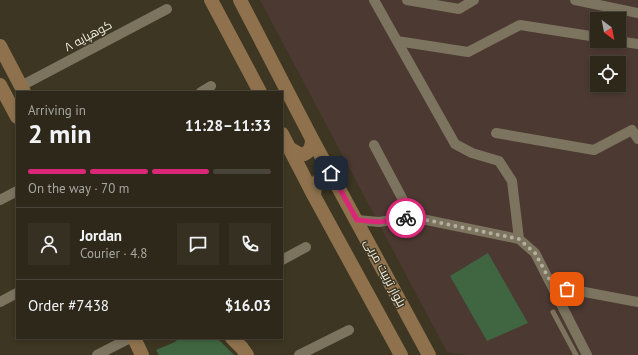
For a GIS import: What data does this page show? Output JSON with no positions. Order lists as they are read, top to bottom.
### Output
{
  "streets": {
    "main road": ["بلوار تربیت مربی"],
    "street": ["کوهپایه ۸"]
  },
  "north": "bottom right",
  "page": {
    "heading": ["2 min", "Arriving in", "11:28–11:33"],
    "panel": [
      "Jordan",
      "Courier · 4.8",
      "Order #7438",
      "$16.03"
    ],
    "bar": "On the way · 70 m"
  }
}
